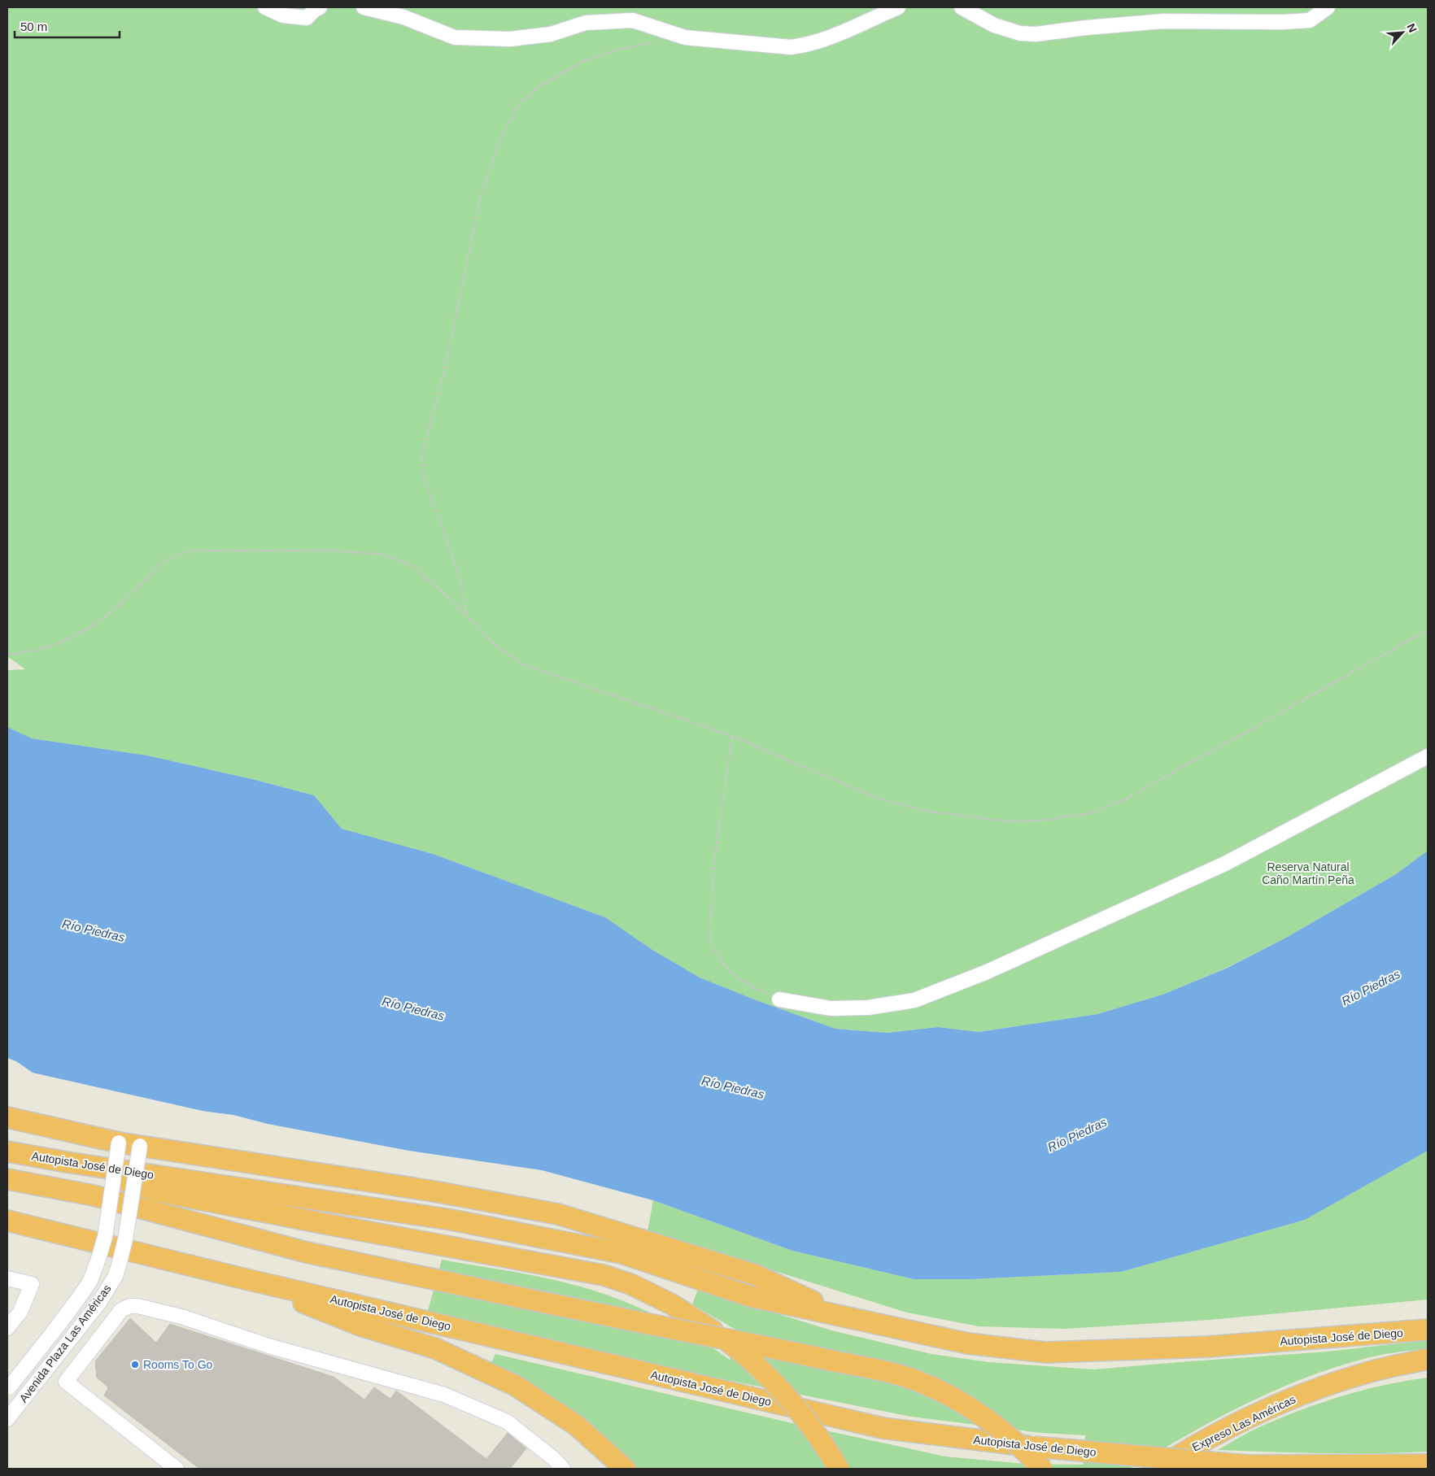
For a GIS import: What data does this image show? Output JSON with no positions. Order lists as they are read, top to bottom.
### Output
{
  "streets": {
    "highway": ["Autopista José de Diego", "Expreso Las Américas"],
    "street": ["Avenida Plaza Las Américas"]
  },
  "water": ["Río Piedras"],
  "parks": ["Reserva Natural Caño Martín Peña"],
  "places": ["Rooms To Go"],
  "scale_bar": "50 m",
  "north": "top right"
}
